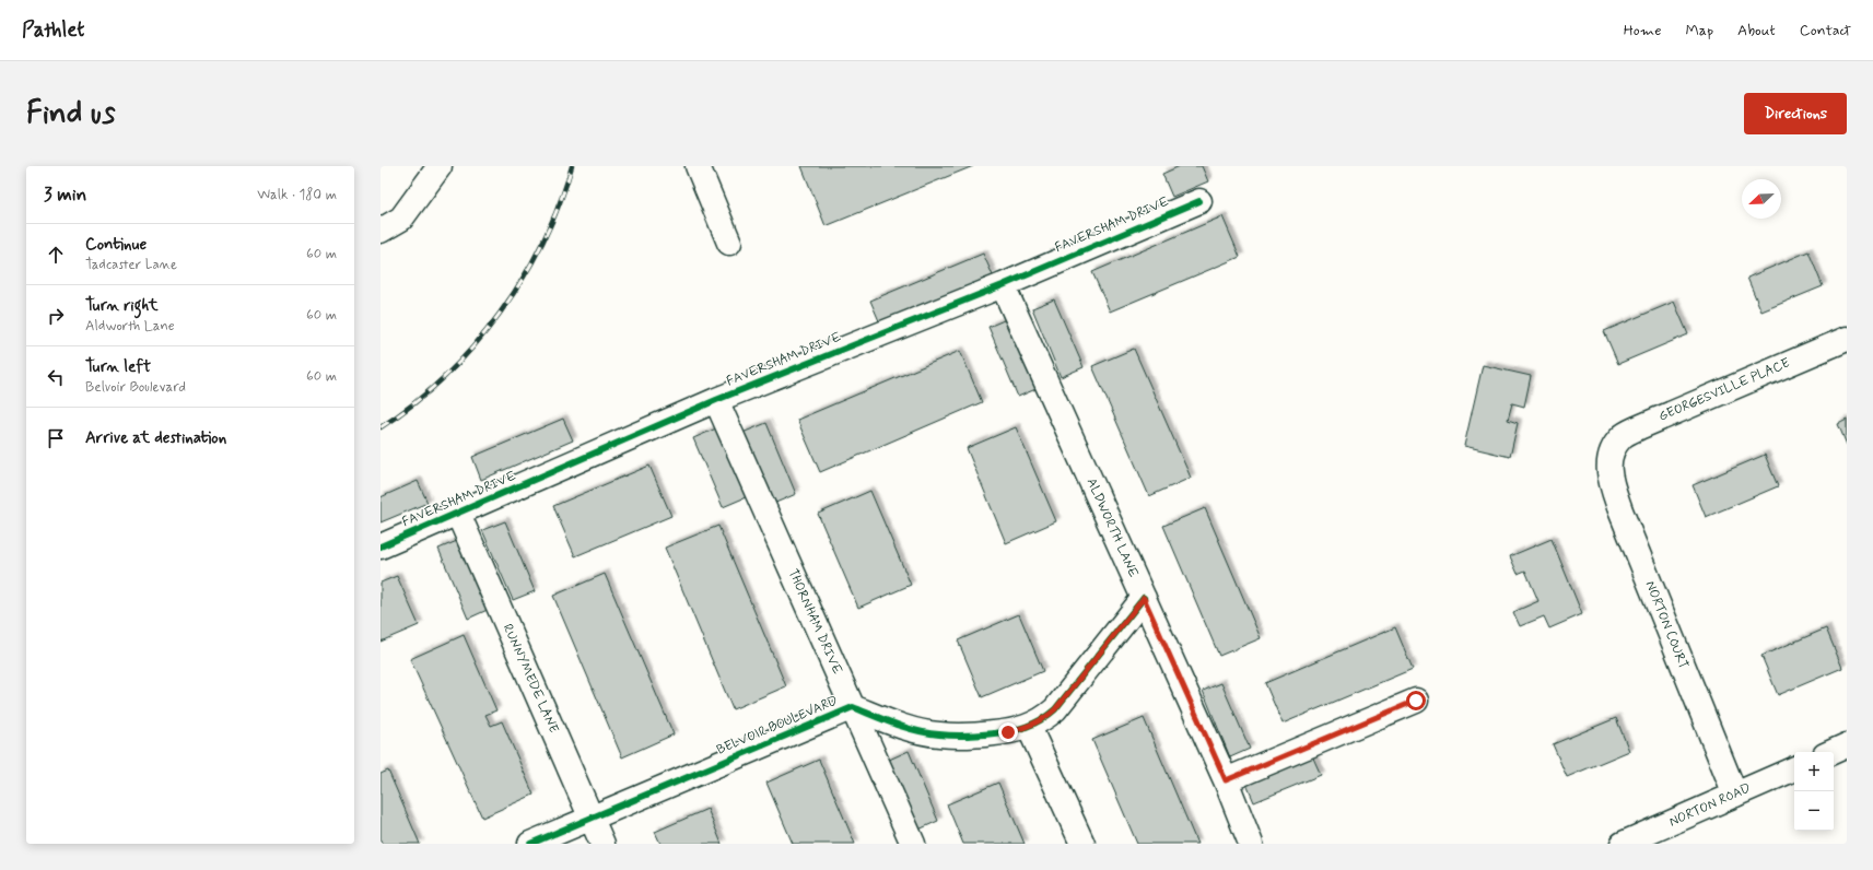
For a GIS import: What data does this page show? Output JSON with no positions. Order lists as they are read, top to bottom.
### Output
{
  "streets": {
    "street": [
      "FAVERSHAM DRIVE",
      "GEORGESVILLE PLACE",
      "ALDWORTH LANE",
      "THORNHAM DRIVE",
      "NORTON COURT",
      "RUNNYMEDE LANE",
      "BELVOIR BOULEVARD",
      "NORTON ROAD"
    ]
  },
  "crossings": [
    ["FAVERSHAM DRIVE", "ALDWORTH LANE"],
    ["FAVERSHAM DRIVE", "THORNHAM DRIVE"],
    ["FAVERSHAM DRIVE", "RUNNYMEDE LANE"],
    ["GEORGESVILLE PLACE", "NORTON COURT"],
    ["ALDWORTH LANE", "BELVOIR BOULEVARD"],
    ["THORNHAM DRIVE", "BELVOIR BOULEVARD"],
    ["NORTON COURT", "NORTON ROAD"],
    ["RUNNYMEDE LANE", "BELVOIR BOULEVARD"]
  ],
  "north": "bottom left",
  "page": {
    "header": "Pathlet",
    "nav": [
      "Home",
      "Map",
      "About",
      "Contact"
    ],
    "buttons": "Directions",
    "title": "Find us",
    "heading": ["3 min", "Walk · 180 m"],
    "list": [
      ["Continue", "Tadcaster Lane", "60 m"],
      ["Turn right", "Aldworth Lane", "60 m"],
      ["Turn left", "Belvoir Boulevard", "60 m"],
      "Arrive at destination"
    ],
    "map_buttons": ["+", "−"]
  }
}
